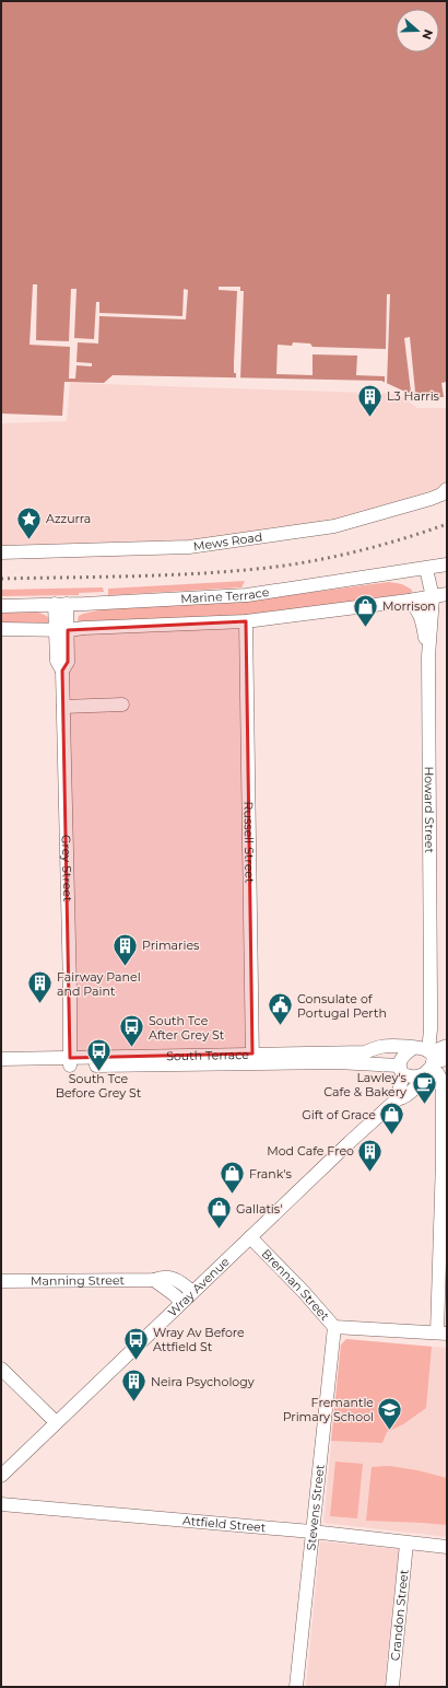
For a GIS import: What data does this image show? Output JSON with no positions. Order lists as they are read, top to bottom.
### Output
{
  "streets": {
    "street": [
      "Mews Road",
      "Marine Terrace",
      "Howard Street",
      "Russell Street",
      "Grey Street",
      "South Terrace",
      "Manning Street",
      "Brennan Street",
      "Wray Avenue",
      "Stevens Street",
      "Attfield Street",
      "Crandon Street"
    ]
  },
  "crossings": [
    ["Marine Terrace", "Howard Street"],
    ["Marine Terrace", "Grey Street"],
    ["Howard Street", "South Terrace"],
    ["Howard Street", "Wray Avenue"],
    ["Russell Street", "South Terrace"],
    ["Grey Street", "South Terrace"],
    ["South Terrace", "Wray Avenue"],
    ["Manning Street", "Wray Avenue"],
    ["Brennan Street", "Wray Avenue"],
    ["Brennan Street", "Stevens Street"],
    ["Stevens Street", "Attfield Street"],
    ["Attfield Street", "Crandon Street"]
  ],
  "places": {
    "building": [
      "L3 Harris",
      "Primaries",
      "Fairway Panel and Paint",
      "Mod Cafe Freo",
      "Neira Psychology"
    ],
    "place": ["Azzurra"],
    "shop": [
      "Morrison",
      "Gift of Grace",
      "Frank's",
      "Gallatis'"
    ],
    "public building": ["Consulate of Portugal Perth"],
    "bus stop": ["South Tce After Grey St", "South Tce Before Grey St", "Wray Av Before Attfield St"],
    "cafe": ["Lawley's Cafe & Bakery"],
    "school or university": ["Fremantle Primary School"]
  },
  "north": "right"
}
